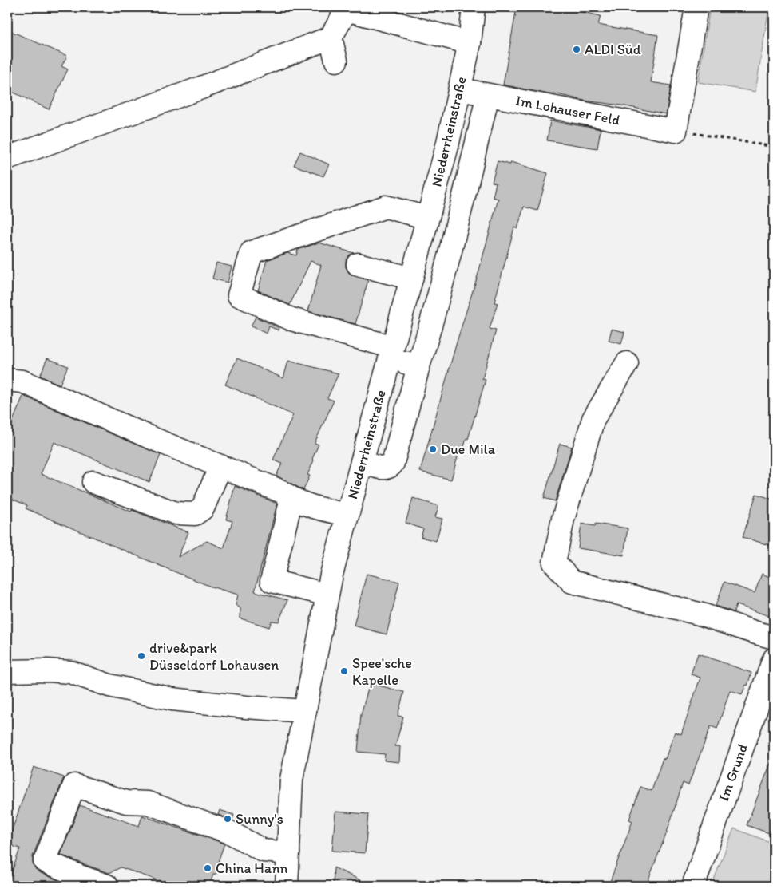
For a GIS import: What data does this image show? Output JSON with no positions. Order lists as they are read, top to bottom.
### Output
{
  "streets": {
    "street": ["Im Lohauser Feld", "Niederrheinstraße", "Im Grund"]
  },
  "crossings": [
    ["Im Lohauser Feld", "Niederrheinstraße"]
  ],
  "places": [
    "ALDI Süd",
    "Due Mila",
    "drive&park Düsseldorf Lohausen",
    "Spee'sche Kapelle",
    "Sunny's",
    "China Hann"
  ]
}
